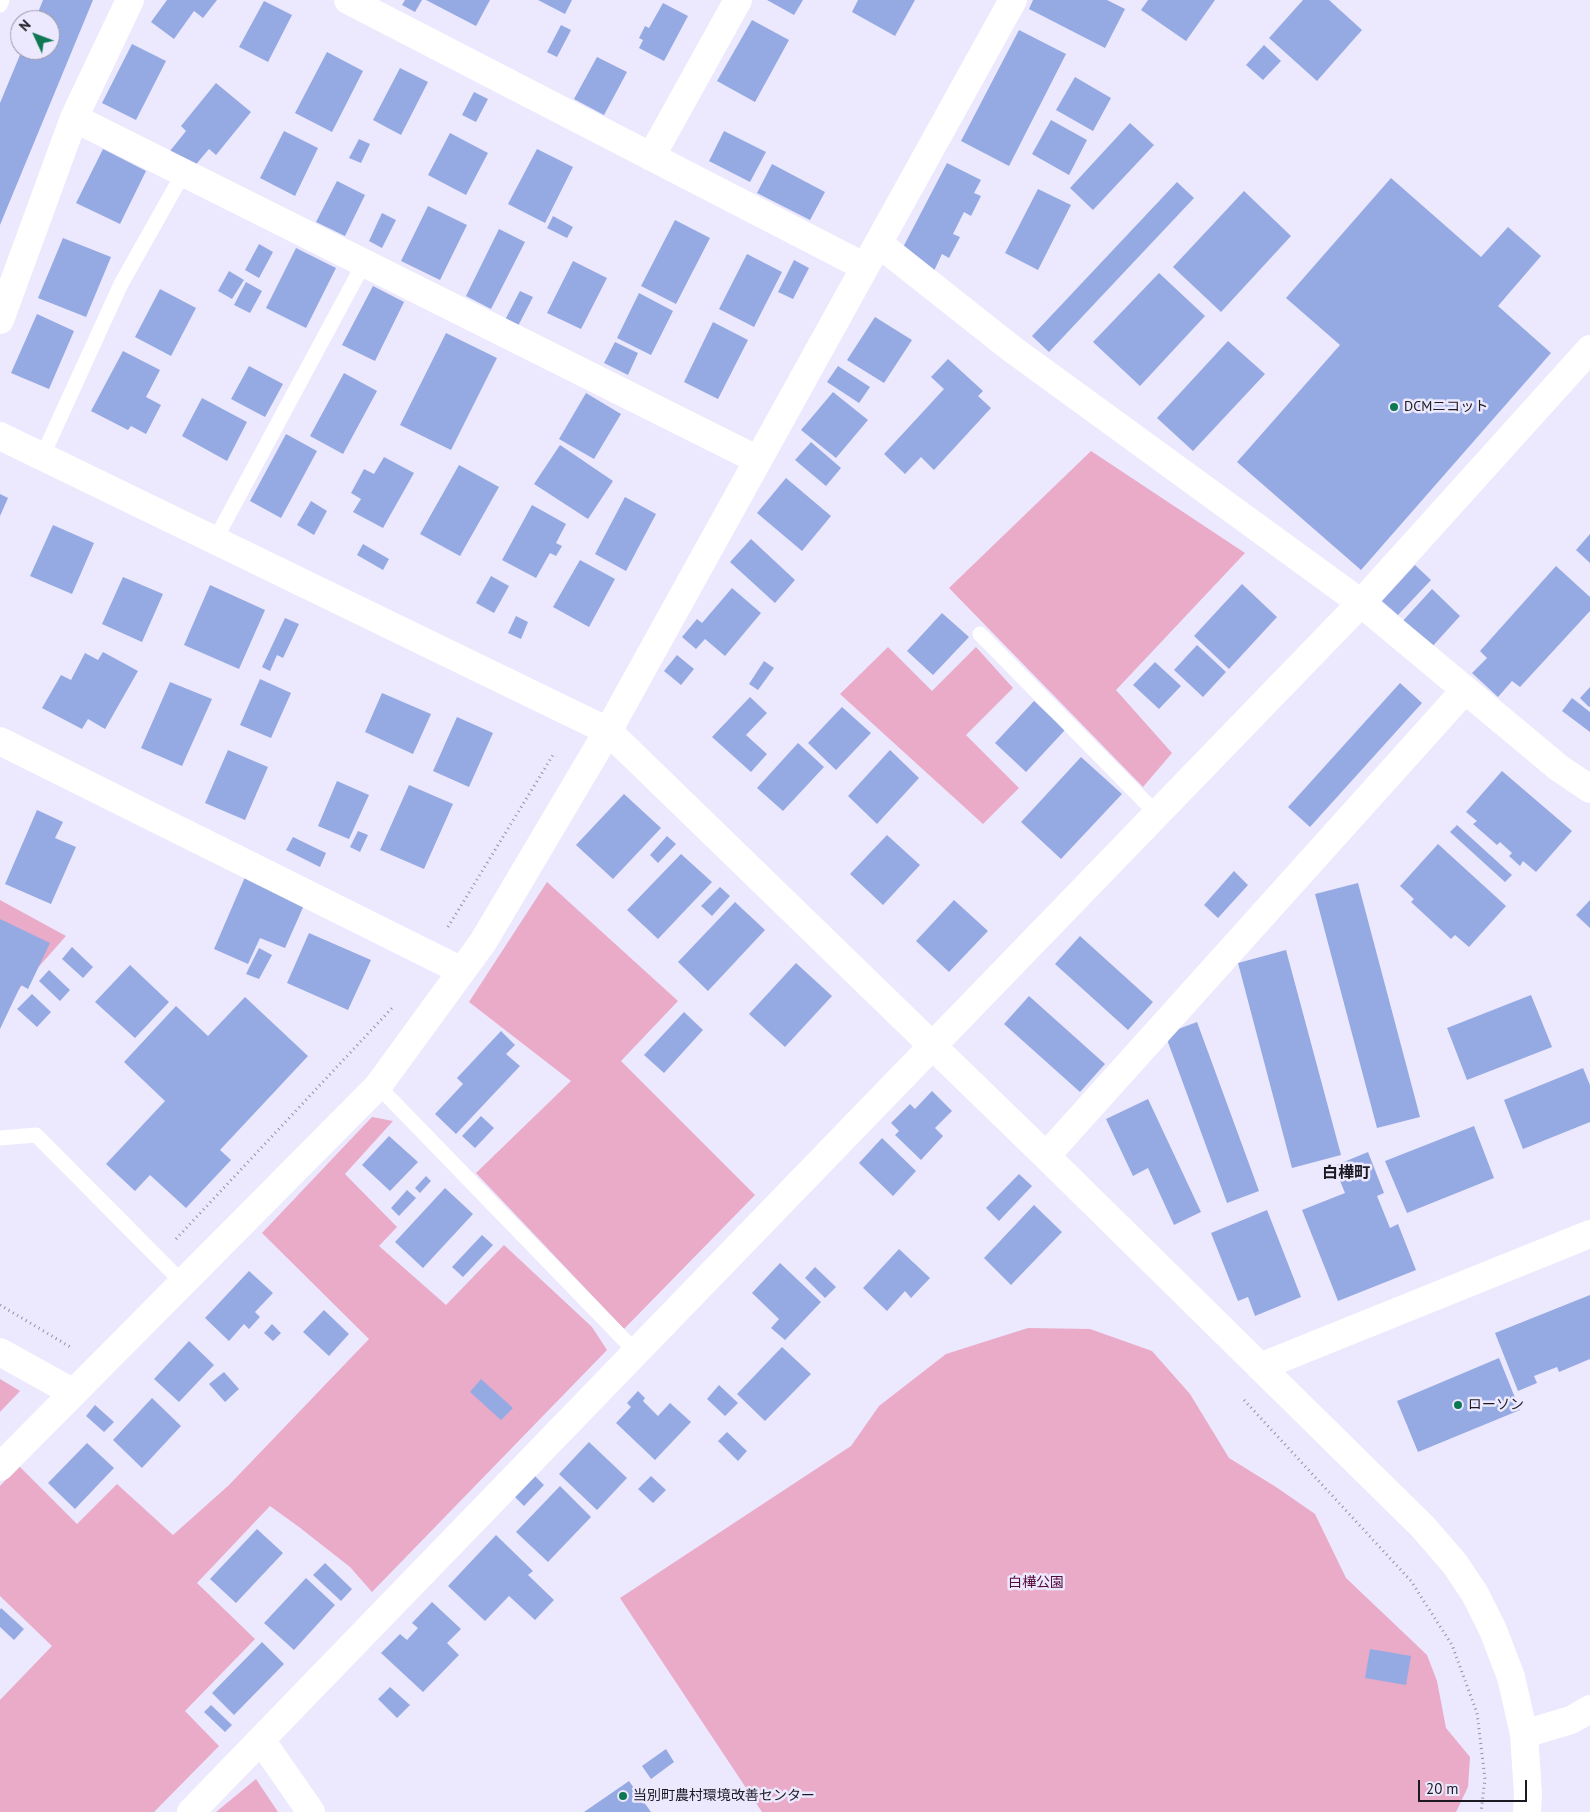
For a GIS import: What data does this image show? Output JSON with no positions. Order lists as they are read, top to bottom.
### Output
{
  "districts": ["白樺町"],
  "parks": ["白樺公園"],
  "places": ["DCMニコット", "ローソン", "当別町農村環境改善センター"],
  "scale_bar": "20 m",
  "north": "top left"
}
